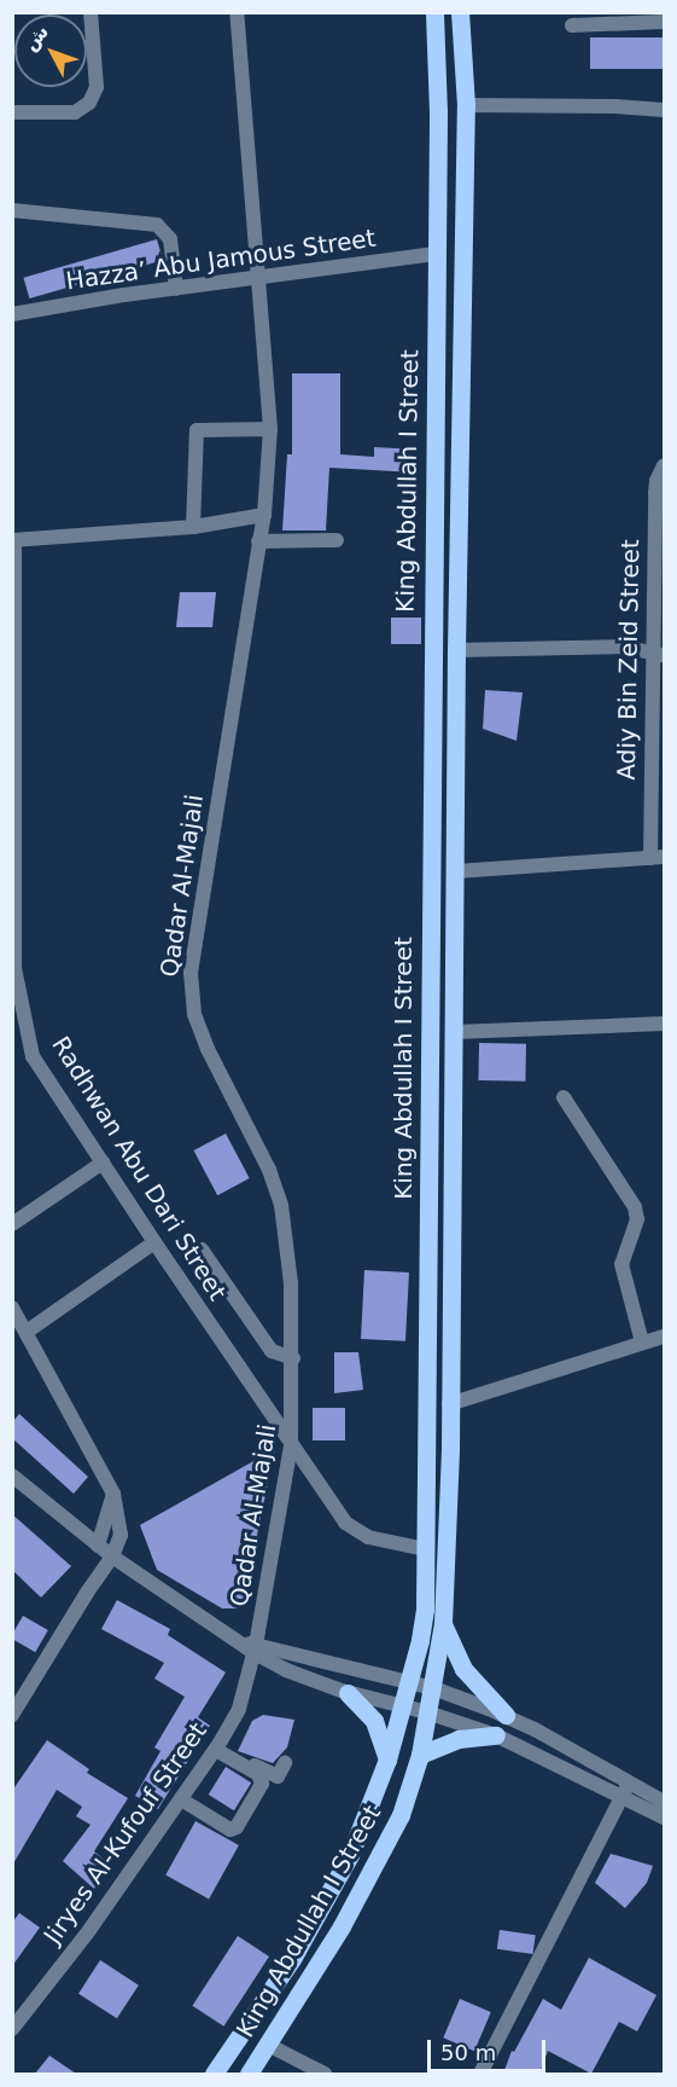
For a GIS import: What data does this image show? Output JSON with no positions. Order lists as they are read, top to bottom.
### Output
{
  "streets": {
    "main road": ["King Abdullah I Street"],
    "street": [
      "Hazza’ Abu Jamous Street",
      "Adiy Bin Zeid Street",
      "Qadar Al-Majali",
      "Radhwan Abu Dari Street",
      "Jiryes Al-Kufouf Street"
    ]
  },
  "crossings": [
    ["Hazza’ Abu Jamous Street", "King Abdullah I Street"],
    ["Hazza’ Abu Jamous Street", "Qadar Al-Majali"],
    ["King Abdullah I Street", "Radhwan Abu Dari Street"],
    ["Qadar Al-Majali", "Radhwan Abu Dari Street"],
    ["Qadar Al-Majali", "Jiryes Al-Kufouf Street"]
  ],
  "scale_bar": "50 m",
  "north": "top left"
}
